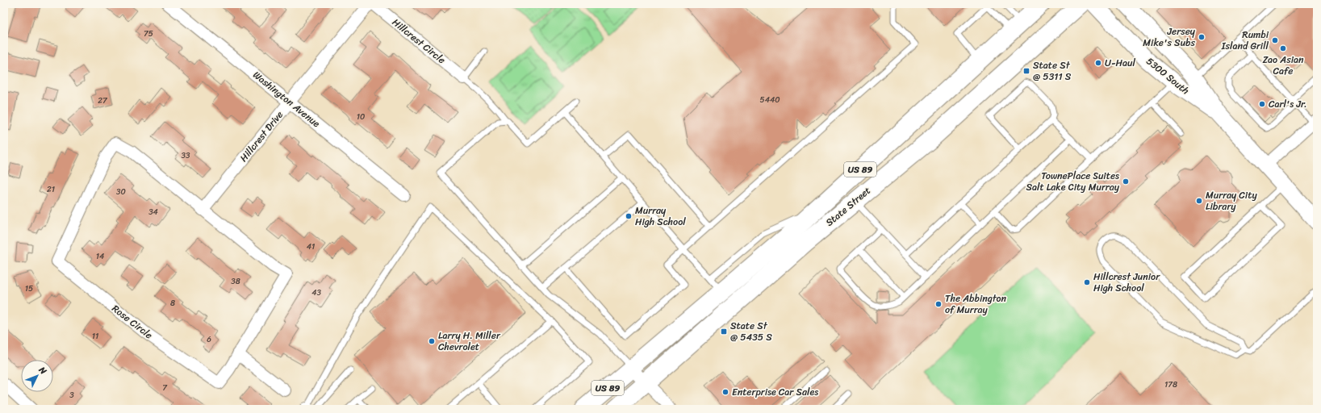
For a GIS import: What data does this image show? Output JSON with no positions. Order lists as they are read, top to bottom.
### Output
{
  "streets": {
    "main road": ["5300 South", "US 89", "State Street"],
    "street": [
      "Hillcrest Circle",
      "Washington Avenue",
      "Hillcrest Drive",
      "Rose Circle"
    ]
  },
  "crossings": [
    ["Washington Avenue", "Hillcrest Drive"],
    ["Hillcrest Drive", "Rose Circle"]
  ],
  "places": {
    "other": [
      "Jersey Mike's Subs",
      "Rumbi Island Grill",
      "Zao Asian Cafe",
      "U-Haul",
      "Carl's Jr.",
      "TownePlace Suites Salt Lake City Murray",
      "Murray City Library",
      "Murray High School",
      "Hillcrest Junior High School",
      "The Abbington of Murray",
      "Larry H. Miller Chevrolet",
      "Enterprise Car Sales"
    ],
    "transit": ["State St @ 5311 S", "State St @ 5435 S"]
  },
  "house_numbers": [
    "75",
    "5440",
    "27",
    "10",
    "33",
    "21",
    "30",
    "34",
    "41",
    "14",
    "38",
    "15",
    "43",
    "8",
    "11",
    "6",
    "178",
    "7",
    "3"
  ],
  "north": "top right"
}
